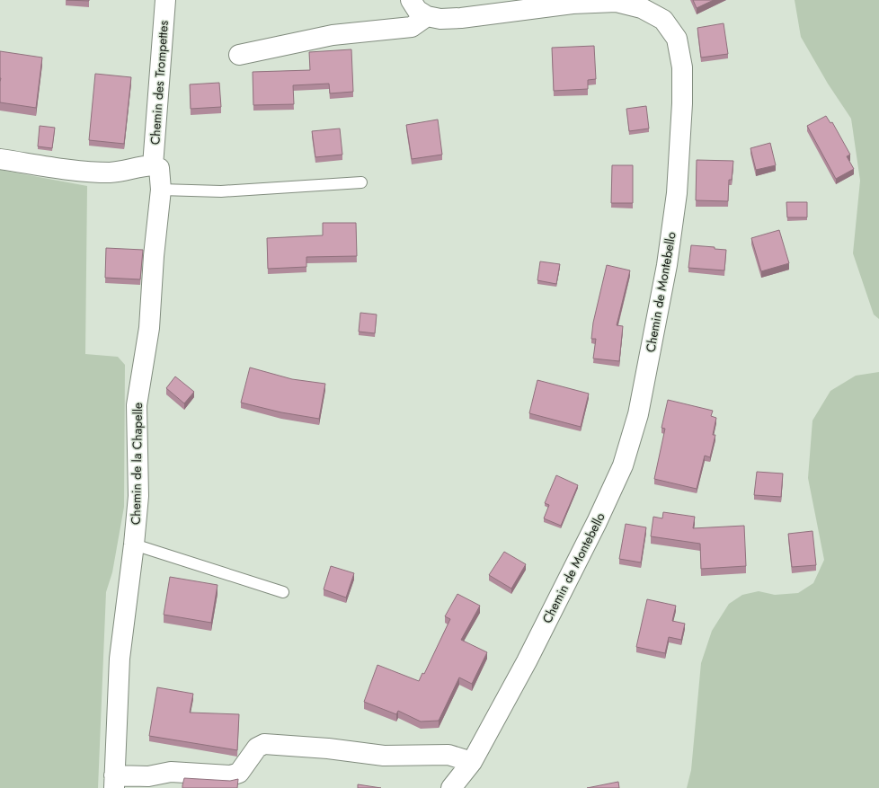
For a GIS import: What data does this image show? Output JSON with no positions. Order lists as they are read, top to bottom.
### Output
{
  "streets": {
    "street": ["Chemin des Trompettes", "Chemin de Montebello", "Chemin de la Chapelle"]
  },
  "crossings": [
    ["Chemin des Trompettes", "Chemin de la Chapelle"]
  ]
}
